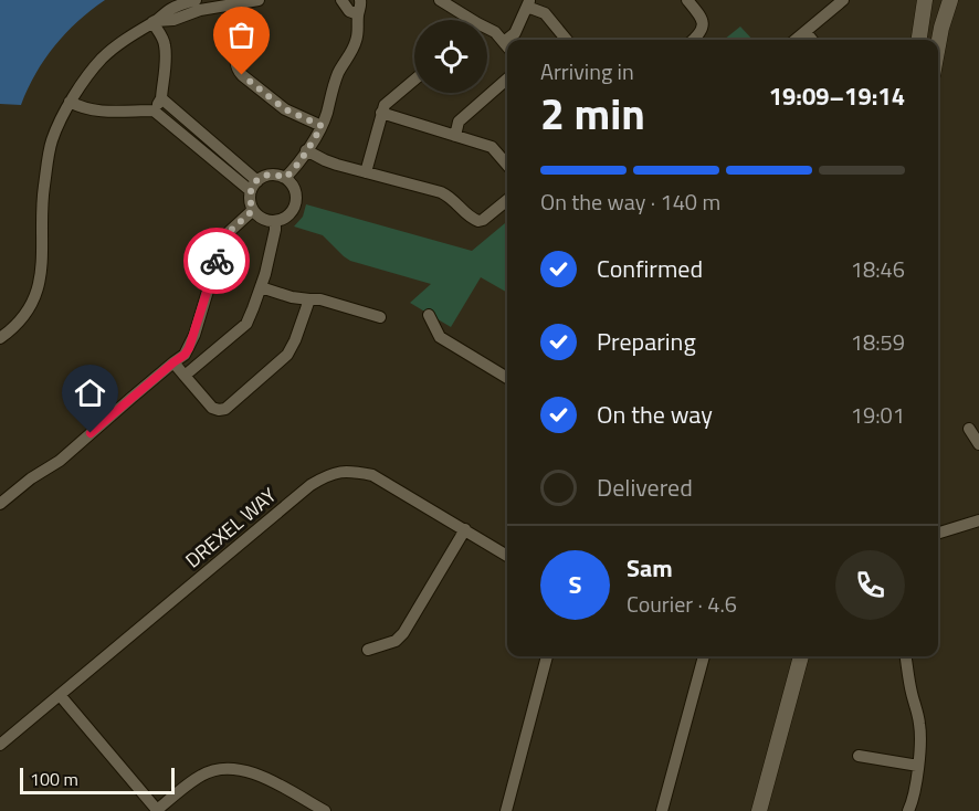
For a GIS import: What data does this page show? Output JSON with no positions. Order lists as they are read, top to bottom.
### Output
{
  "streets": {
    "street": ["DREXEL WAY"]
  },
  "scale_bar": "100 m",
  "page": {
    "heading": ["2 min", "Arriving in", "19:09–19:14"],
    "panel": ["Sam", "Courier · 4.6"],
    "bar": "On the way · 140 m",
    "list": [
      ["Confirmed", "18:46"],
      ["Preparing", "18:59"],
      ["On the way", "19:01"],
      "Delivered"
    ],
    "round": "S",
    "scale": "100 m"
  }
}
